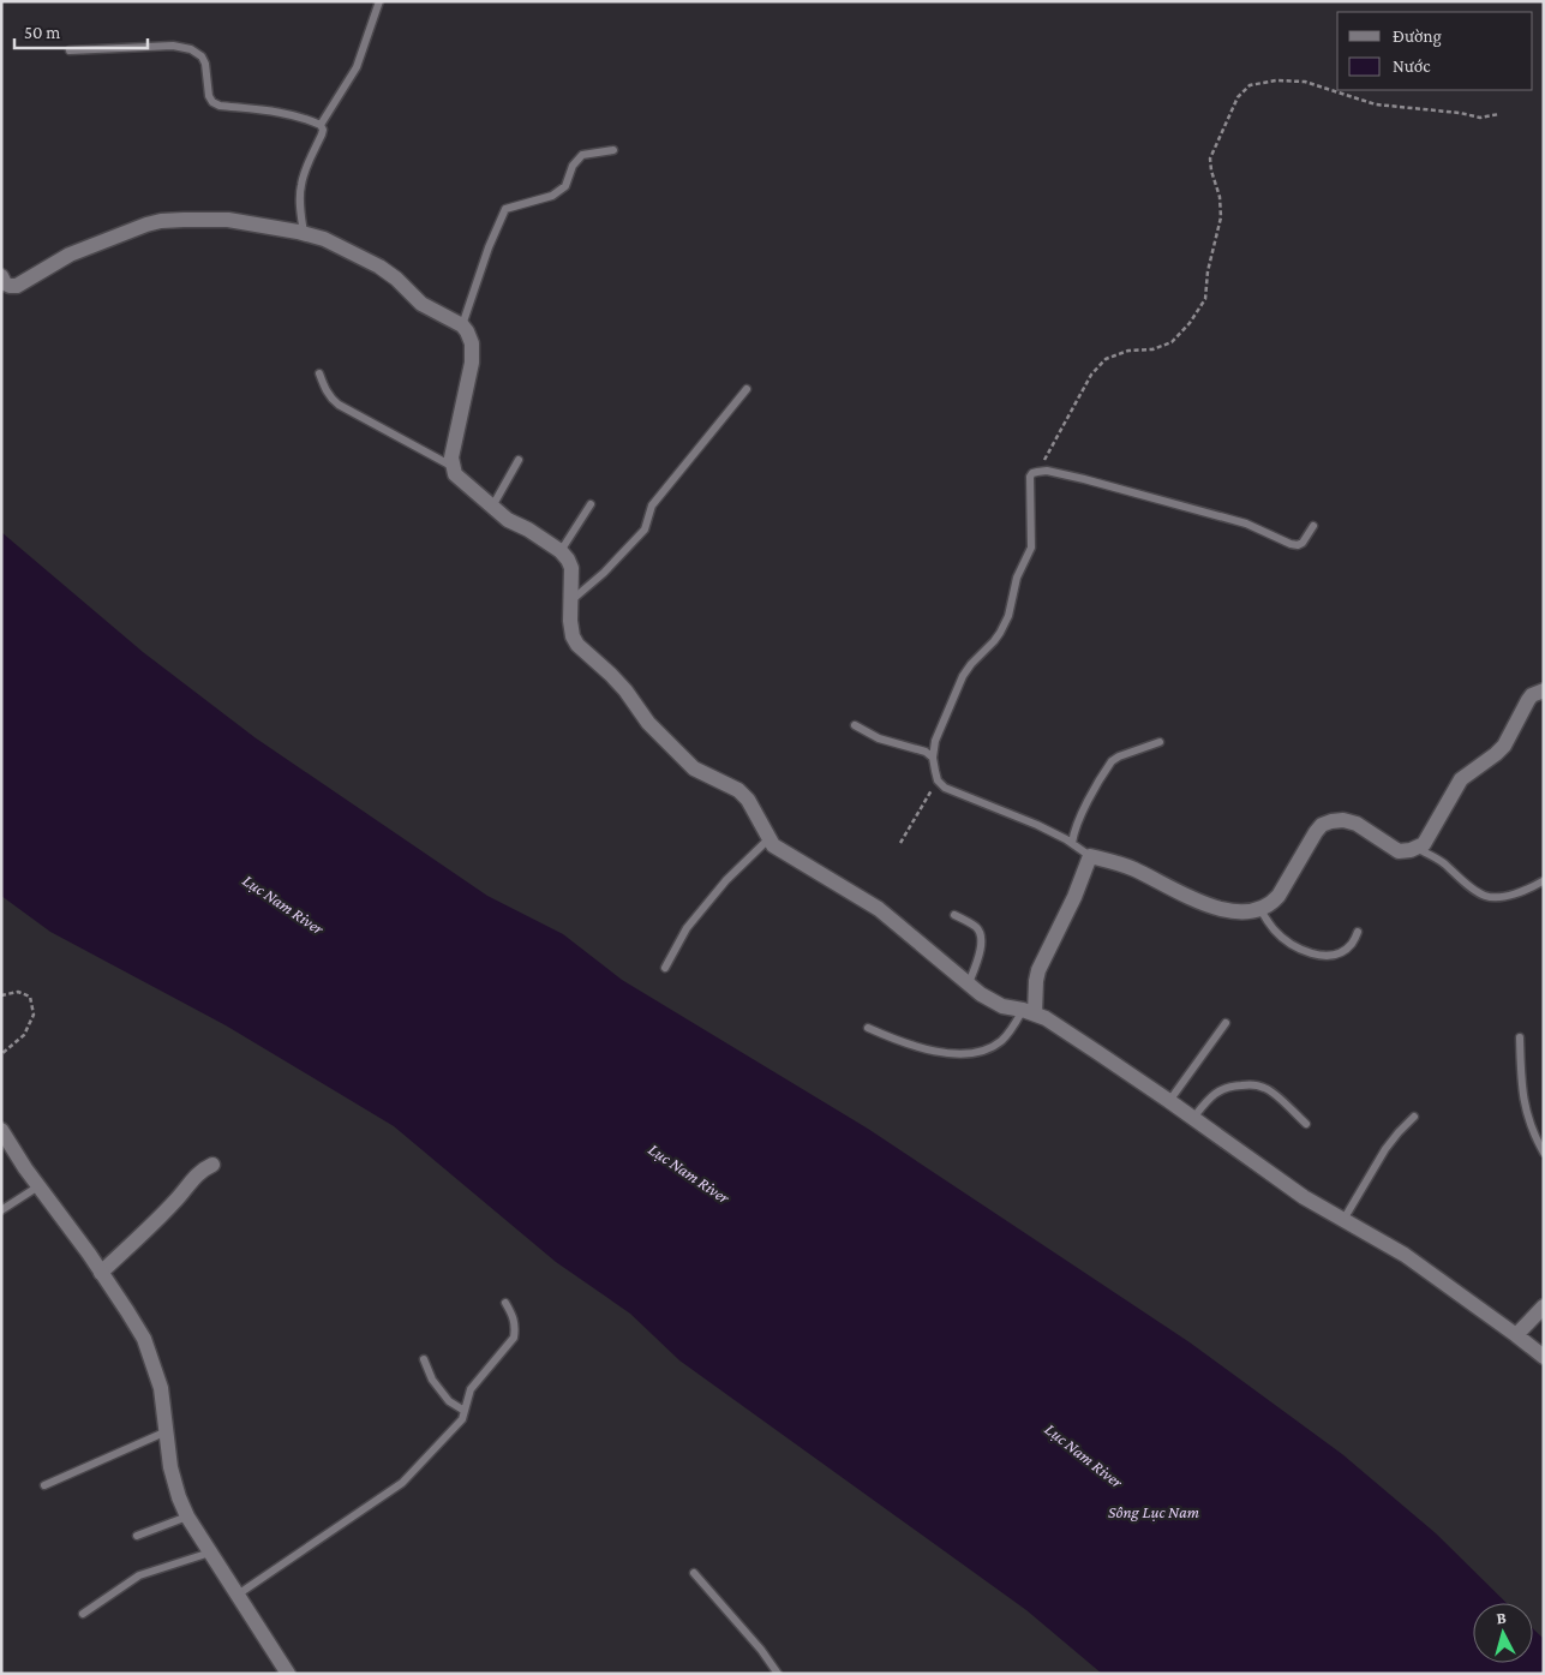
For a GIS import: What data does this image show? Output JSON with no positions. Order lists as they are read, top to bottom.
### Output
{
  "water": ["Lục Nam River", "Sông Lục Nam"],
  "legend": ["Đường", "Nước"],
  "scale_bar": "50 m",
  "north": "top"
}
